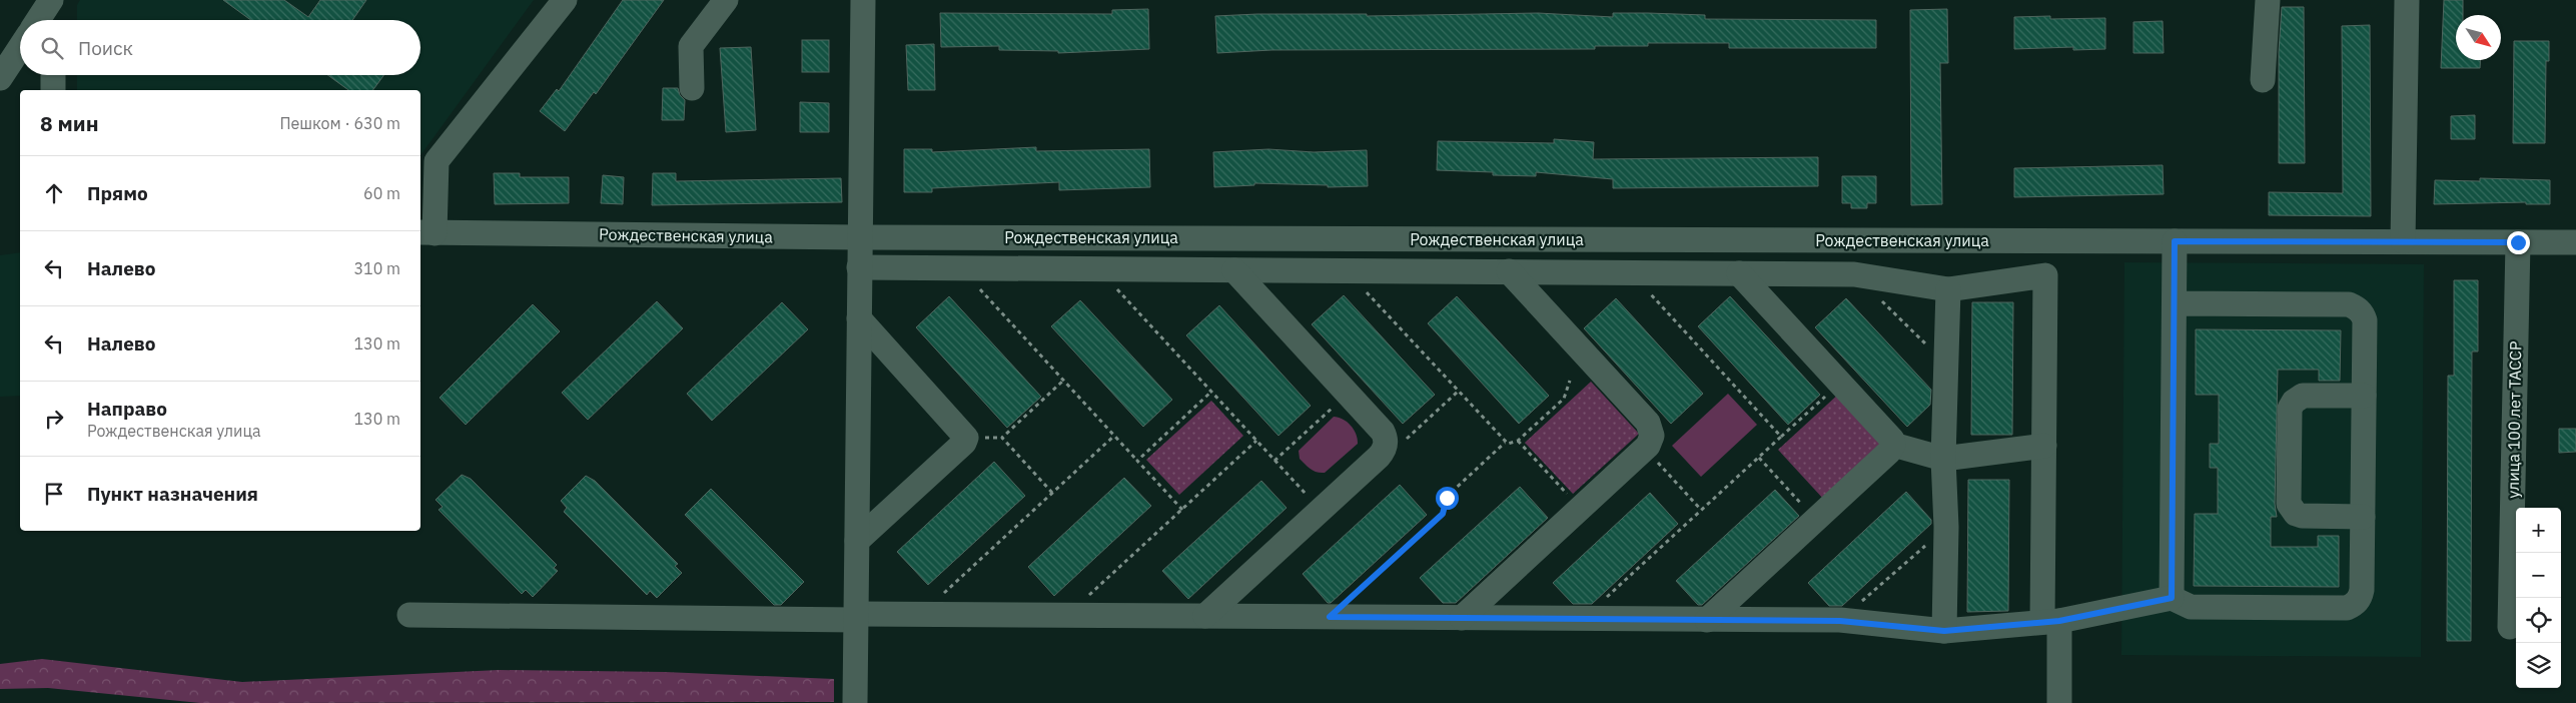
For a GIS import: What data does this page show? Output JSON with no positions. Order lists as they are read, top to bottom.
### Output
{
  "streets": {
    "street": ["Рождественская улица", "улица 100 лет ТАССР"]
  },
  "crossings": [
    ["Рождественская улица", "улица 100 лет ТАССР"]
  ],
  "north": "bottom right",
  "page": {
    "search": "Поиск",
    "heading": ["8 мин", "Пешком · 630 m"],
    "list": [
      ["Прямо", "60 m"],
      ["Налево", "310 m"],
      ["Налево", "130 m"],
      ["Направо", "Рождественская улица", "130 m"],
      "Пункт назначения"
    ],
    "map_buttons": ["+", "−"]
  }
}
